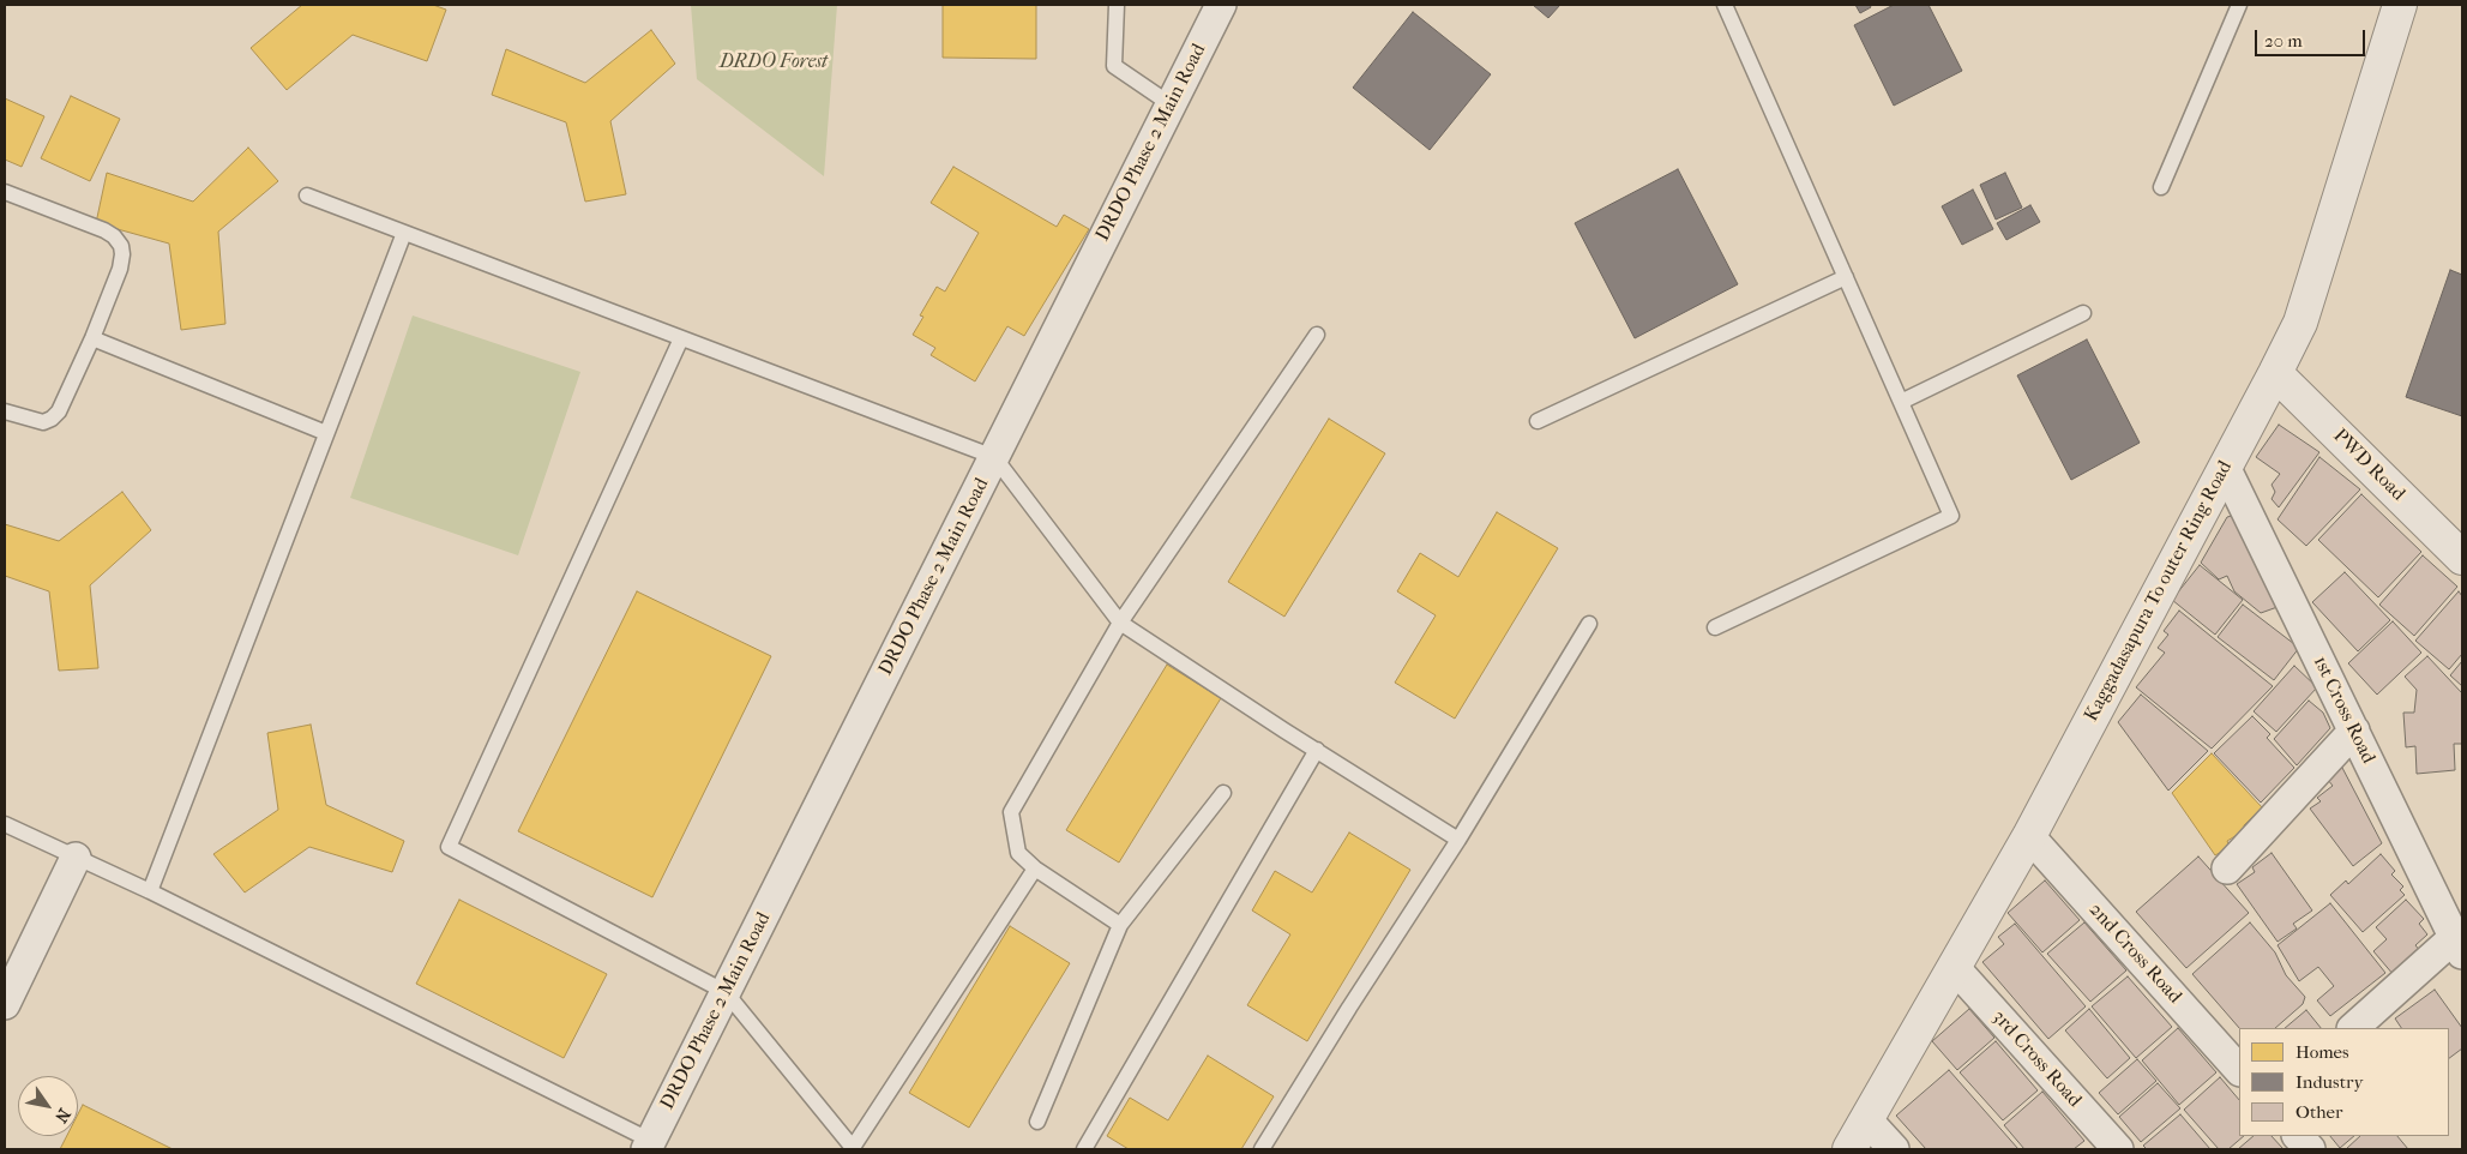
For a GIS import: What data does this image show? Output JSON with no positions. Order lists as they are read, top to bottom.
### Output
{
  "streets": {
    "street": [
      "DRDO Phase 2 Main Road",
      "PWD Road",
      "Kaggadasapura To outer Ring Road",
      "1st Cross Road",
      "2nd Cross Road",
      "3rd Cross Road"
    ]
  },
  "crossings": [
    ["PWD Road", "Kaggadasapura To outer Ring Road"],
    ["Kaggadasapura To outer Ring Road", "1st Cross Road"],
    ["Kaggadasapura To outer Ring Road", "2nd Cross Road"],
    ["Kaggadasapura To outer Ring Road", "3rd Cross Road"]
  ],
  "parks": ["DRDO Forest"],
  "legend": ["Homes", "Industry", "Other"],
  "scale_bar": "20 m",
  "north": "bottom right"
}
